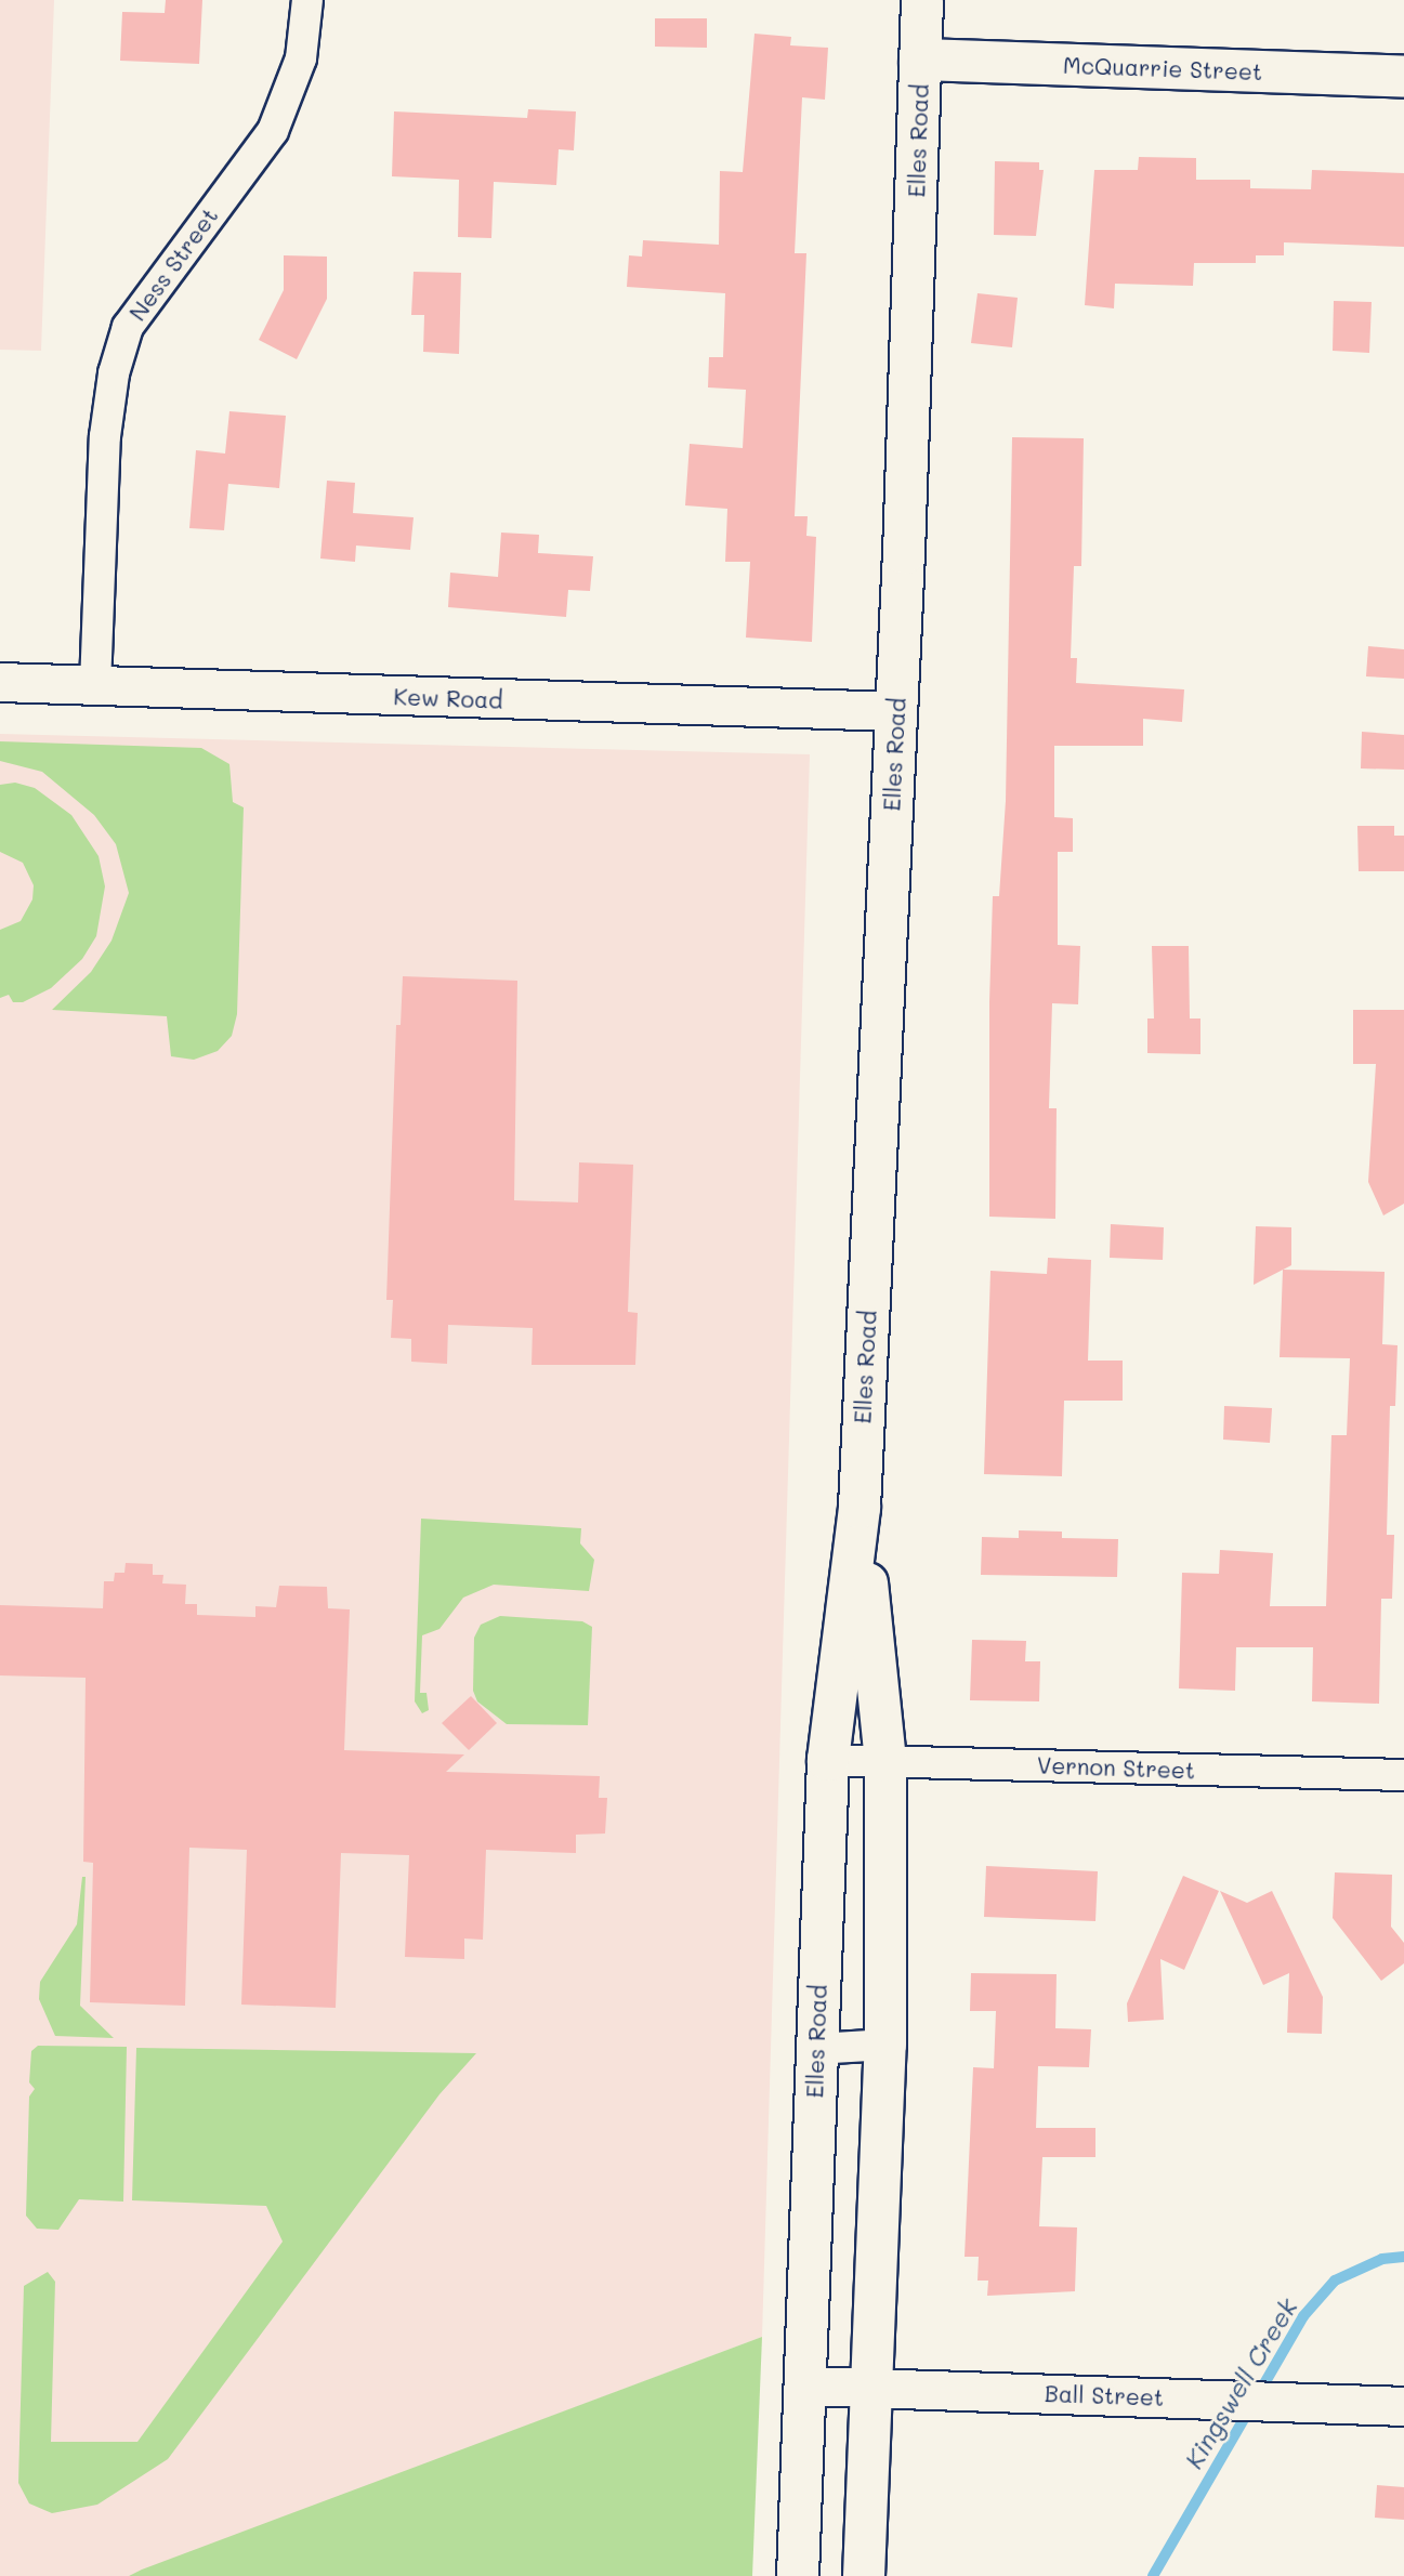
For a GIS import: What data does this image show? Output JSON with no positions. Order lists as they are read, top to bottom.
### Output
{
  "streets": {
    "main road": ["McQuarrie Street", "Elles Road"],
    "street": [
      "Ness Street",
      "Kew Road",
      "Vernon Street",
      "Ball Street"
    ]
  },
  "crossings": [
    ["McQuarrie Street", "Elles Road"],
    ["Elles Road", "Kew Road"],
    ["Elles Road", "Vernon Street"],
    ["Elles Road", "Ball Street"],
    ["Ness Street", "Kew Road"]
  ],
  "water": ["Kingswell Creek"]
}
